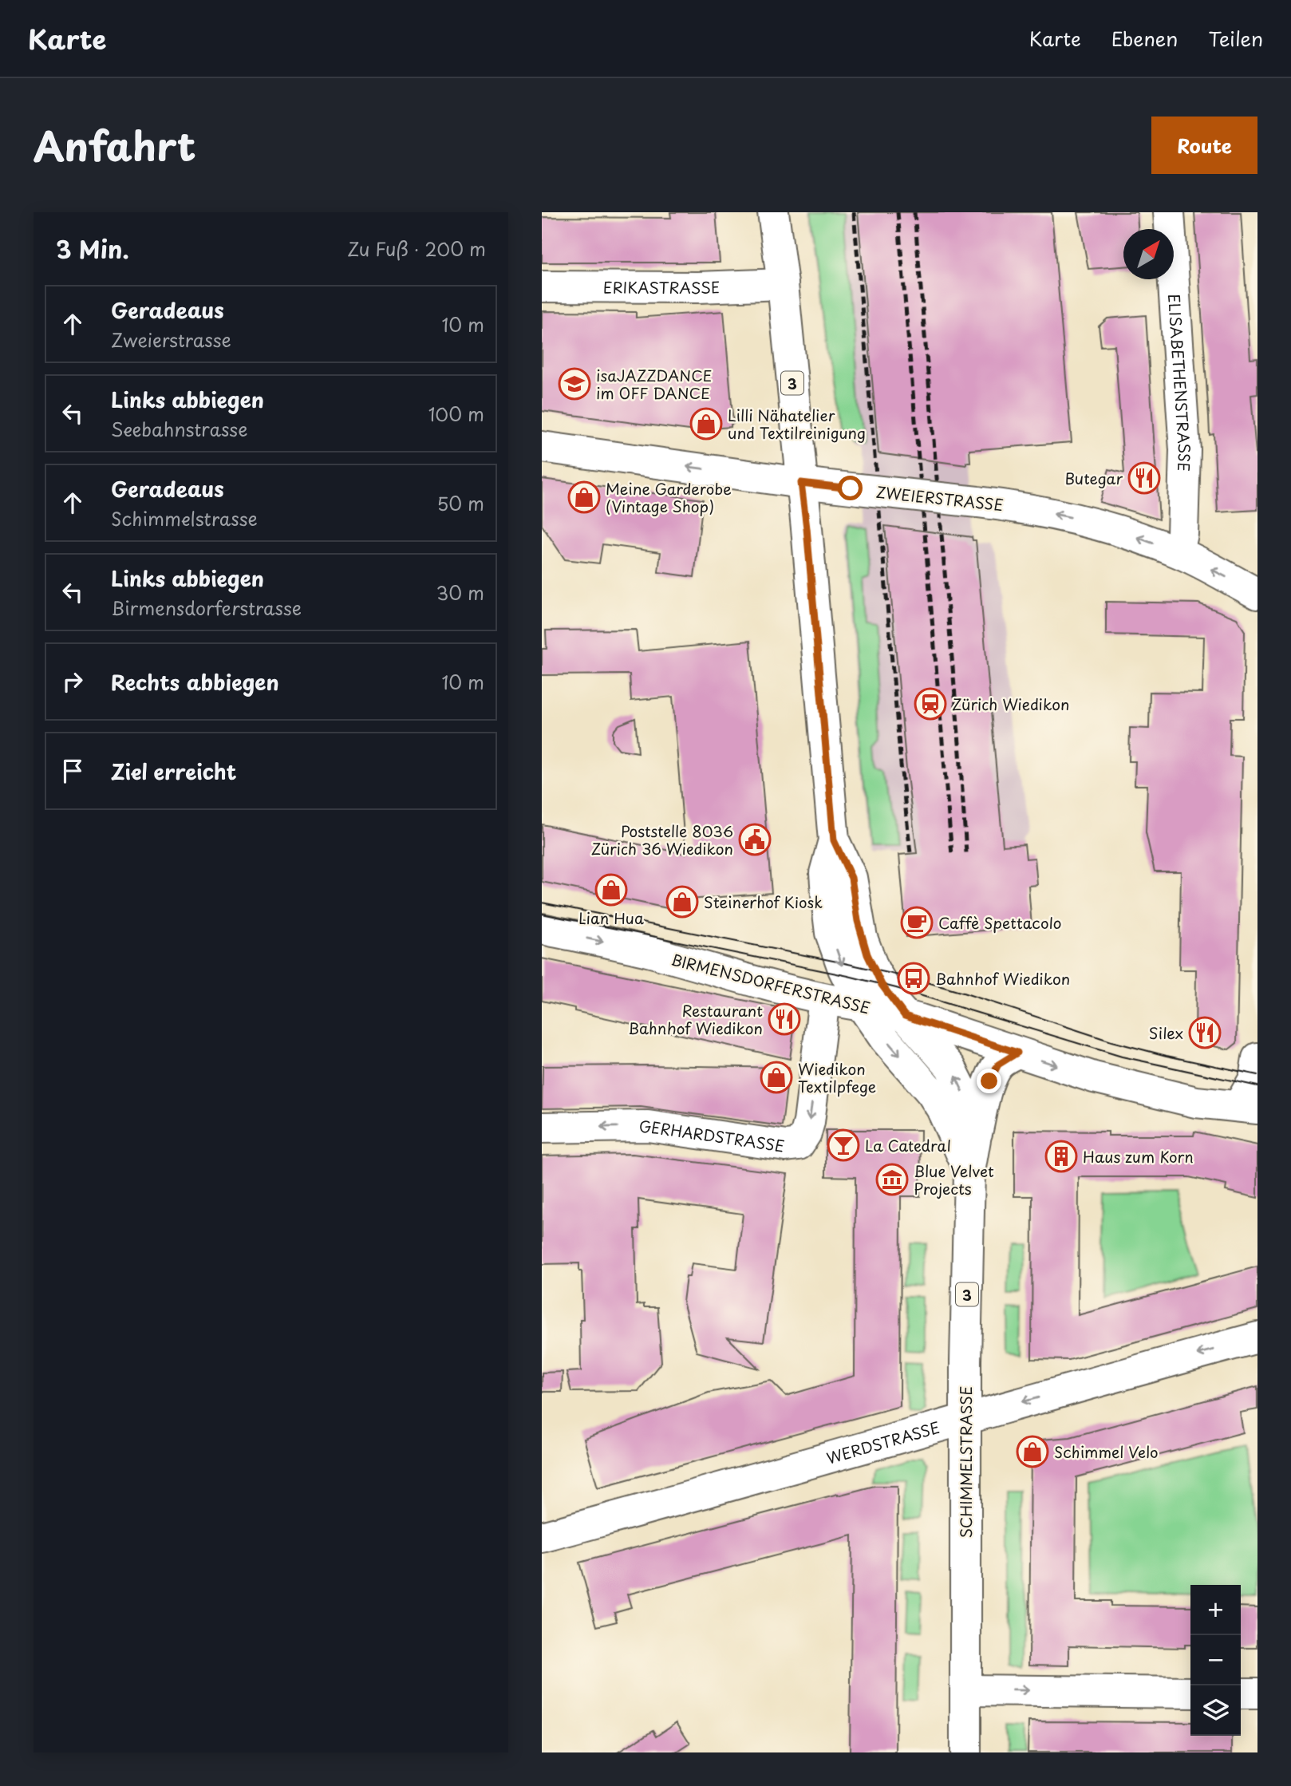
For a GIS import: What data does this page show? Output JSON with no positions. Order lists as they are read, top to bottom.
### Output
{
  "streets": {
    "street": [
      "ERIKASTRASSE",
      "ELISABETHENSTRASSE",
      "3",
      "ZWEIERSTRASSE",
      "BIRMENSDORFERSTRASSE",
      "GERHARDSTRASSE",
      "WERDSTRASSE",
      "SCHIMMELSTRASSE"
    ]
  },
  "crossings": [
    ["ERIKASTRASSE", "3"],
    ["ELISABETHENSTRASSE", "ZWEIERSTRASSE"],
    ["3", "ZWEIERSTRASSE"],
    ["3", "BIRMENSDORFERSTRASSE"],
    ["3", "SCHIMMELSTRASSE"],
    ["BIRMENSDORFERSTRASSE", "GERHARDSTRASSE"],
    ["BIRMENSDORFERSTRASSE", "SCHIMMELSTRASSE"],
    ["WERDSTRASSE", "SCHIMMELSTRASSE"]
  ],
  "one_way": ["ZWEIERSTRASSE", "BIRMENSDORFERSTRASSE", "WERDSTRASSE"],
  "places": {
    "school or university": ["isaJAZZDANCE im OFF DANCE"],
    "shop": [
      "Lilli Nähatelier und Textilreinigung",
      "Meine Garderobe (Vintage Shop)",
      "Lian Hua",
      "Steinerhof Kiosk",
      "Wiedikon Textilpfege",
      "Schimmel Velo"
    ],
    "restaurant": ["Butegar", "Restaurant Bahnhof Wiedikon", "Silex"],
    "station": ["Zürich Wiedikon"],
    "public building": ["Poststelle 8036 Zürich 36 Wiedikon"],
    "cafe": ["Caffè Spettacolo"],
    "bus stop": ["Bahnhof Wiedikon"],
    "bar": ["La Catedral"],
    "building": ["Haus zum Korn"],
    "museum": ["Blue Velvet Projects"]
  },
  "north": "top right",
  "page": {
    "header": "Karte",
    "nav": ["Karte", "Ebenen", "Teilen"],
    "title": "Anfahrt",
    "buttons": "Route",
    "heading": ["3 Min.", "Zu Fuß · 200 m"],
    "list": [
      ["Geradeaus", "Zweierstrasse", "10 m"],
      ["Links abbiegen", "Seebahnstrasse", "100 m"],
      ["Geradeaus", "Schimmelstrasse", "50 m"],
      ["Links abbiegen", "Birmensdorferstrasse", "30 m"],
      ["Rechts abbiegen", "10 m"],
      "Ziel erreicht"
    ],
    "map_buttons": ["+", "−"]
  }
}
